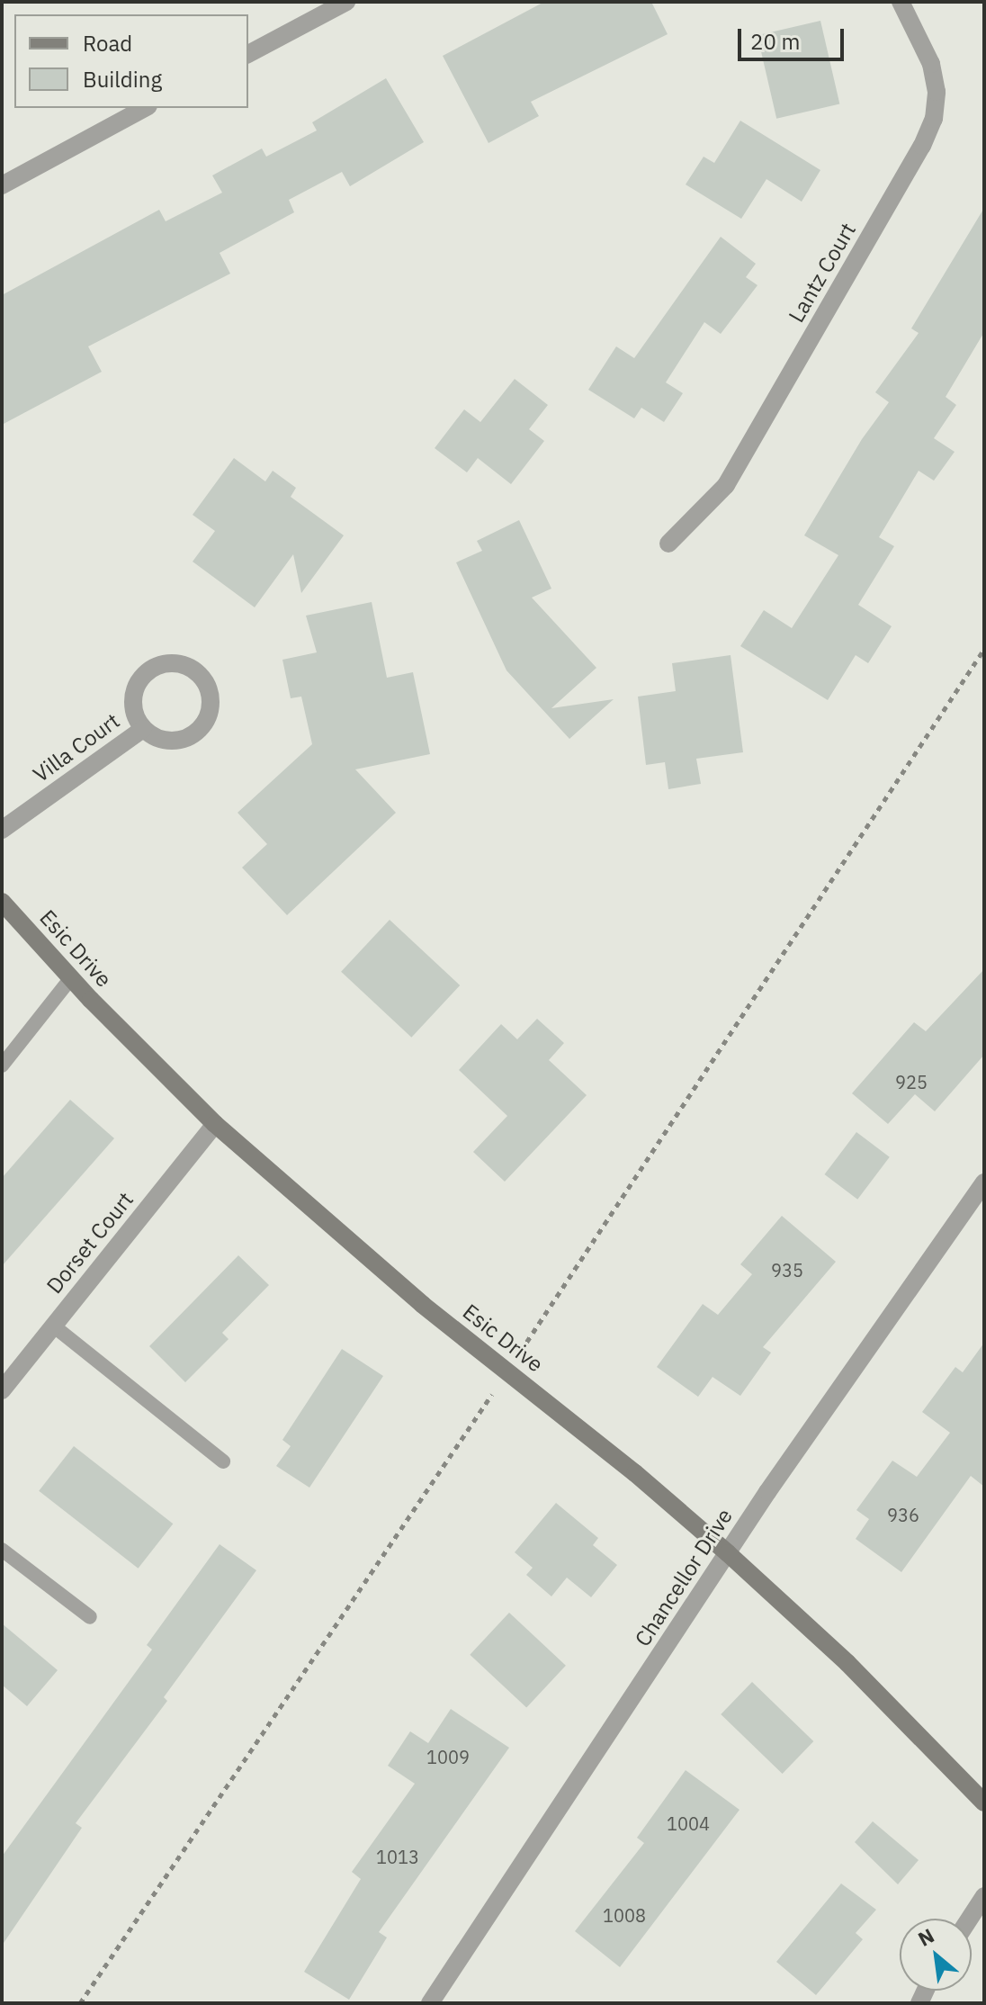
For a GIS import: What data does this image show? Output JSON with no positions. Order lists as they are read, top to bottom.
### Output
{
  "streets": {
    "street": [
      "Lantz Court",
      "Villa Court",
      "Esic Drive",
      "Dorset Court",
      "Chancellor Drive"
    ]
  },
  "crossings": [
    ["Esic Drive", "Dorset Court"],
    ["Esic Drive", "Chancellor Drive"]
  ],
  "house_numbers": [
    "925",
    "935",
    "936",
    "1009",
    "1004",
    "1013",
    "1008"
  ],
  "legend": ["Road", "Building"],
  "scale_bar": "20 m",
  "north": "top left"
}
